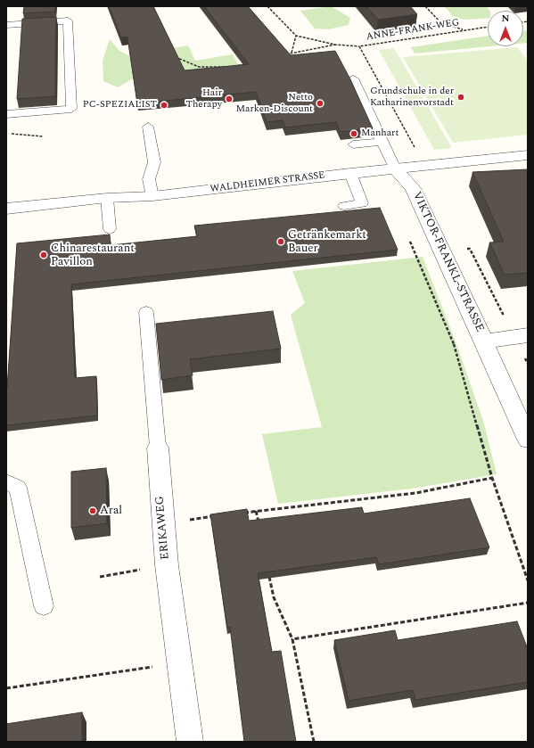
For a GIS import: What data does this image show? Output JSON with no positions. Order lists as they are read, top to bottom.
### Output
{
  "streets": {
    "street": ["WALDHEIMER STRASSE", "VIKTOR-FRANKL-STRASSE", "ERIKAWEG"],
    "path": ["ANNE-FRANK-WEG"]
  },
  "crossings": [
    ["ANNE-FRANK-WEG", "WALDHEIMER STRASSE"],
    ["WALDHEIMER STRASSE", "VIKTOR-FRANKL-STRASSE"]
  ],
  "places": [
    "Grundschule in der Katharinenvorstadt",
    "Hair Therapy",
    "Netto Marken-Discount",
    "PC-SPEZIALIST",
    "Manhart",
    "Getränkemarkt Bauer",
    "Chinarestaurant Pavillon",
    "Aral"
  ],
  "north": "top"
}
